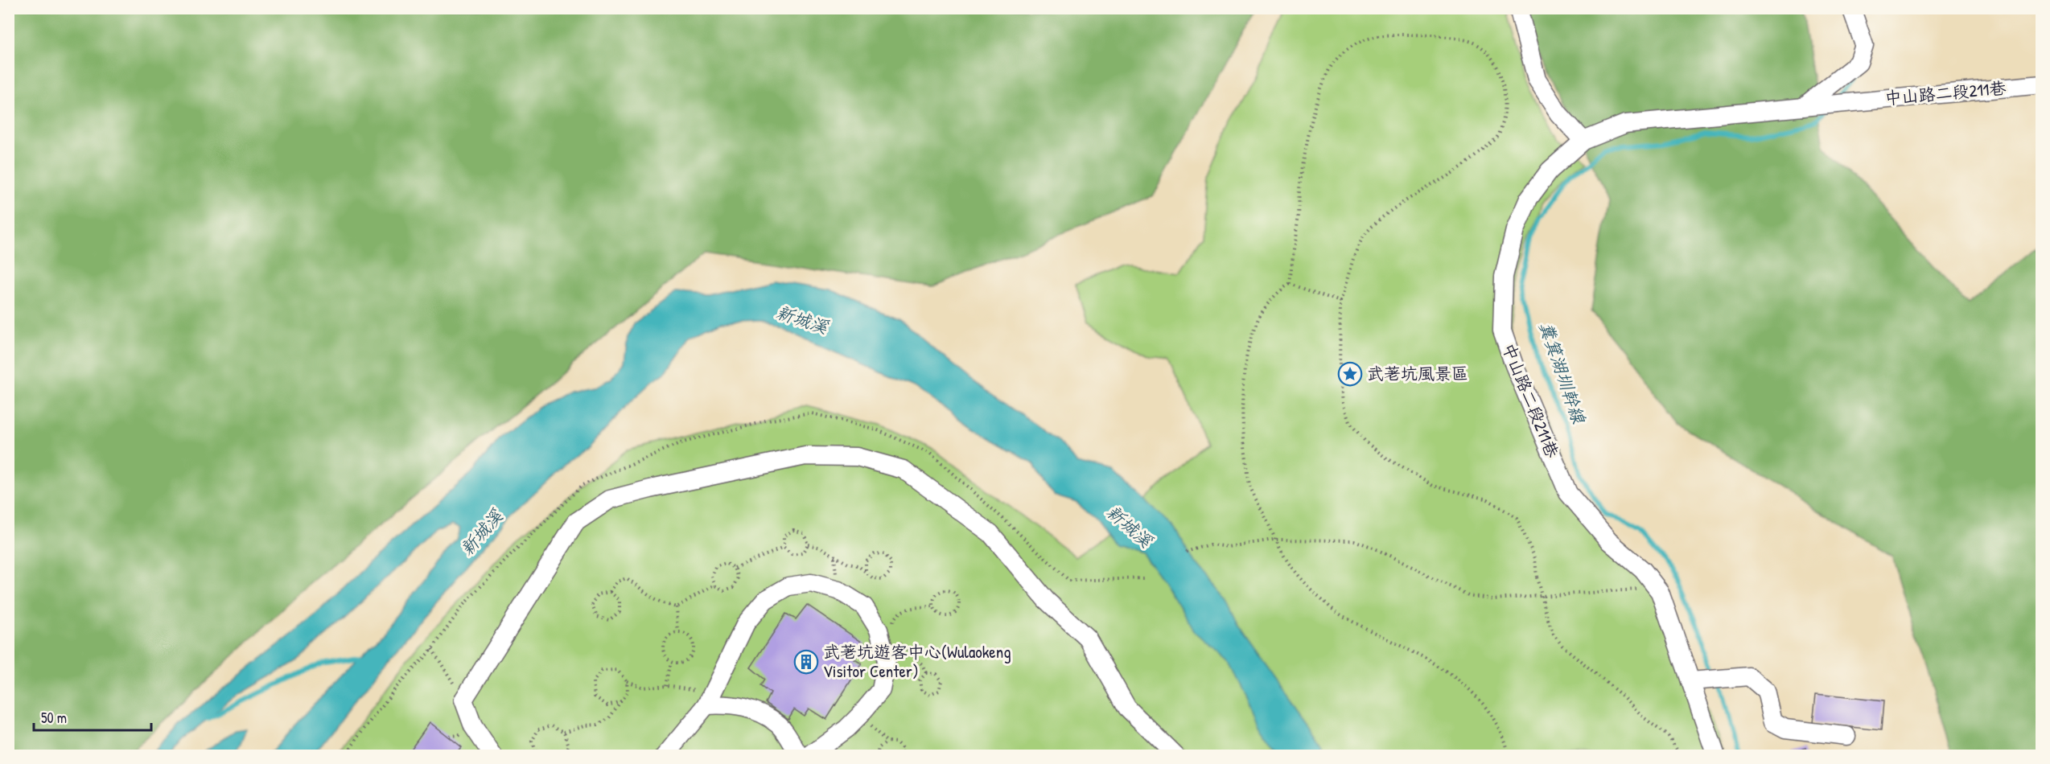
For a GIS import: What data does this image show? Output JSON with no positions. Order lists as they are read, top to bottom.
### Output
{
  "streets": {
    "street": ["中山路二段211巷"]
  },
  "water": ["新城溪", "糞箕湖圳幹線"],
  "places": {
    "place": ["武荖坑風景區"],
    "building": ["武荖坑遊客中心(Wulaokeng Visitor Center)"]
  },
  "scale_bar": "50 m"
}
